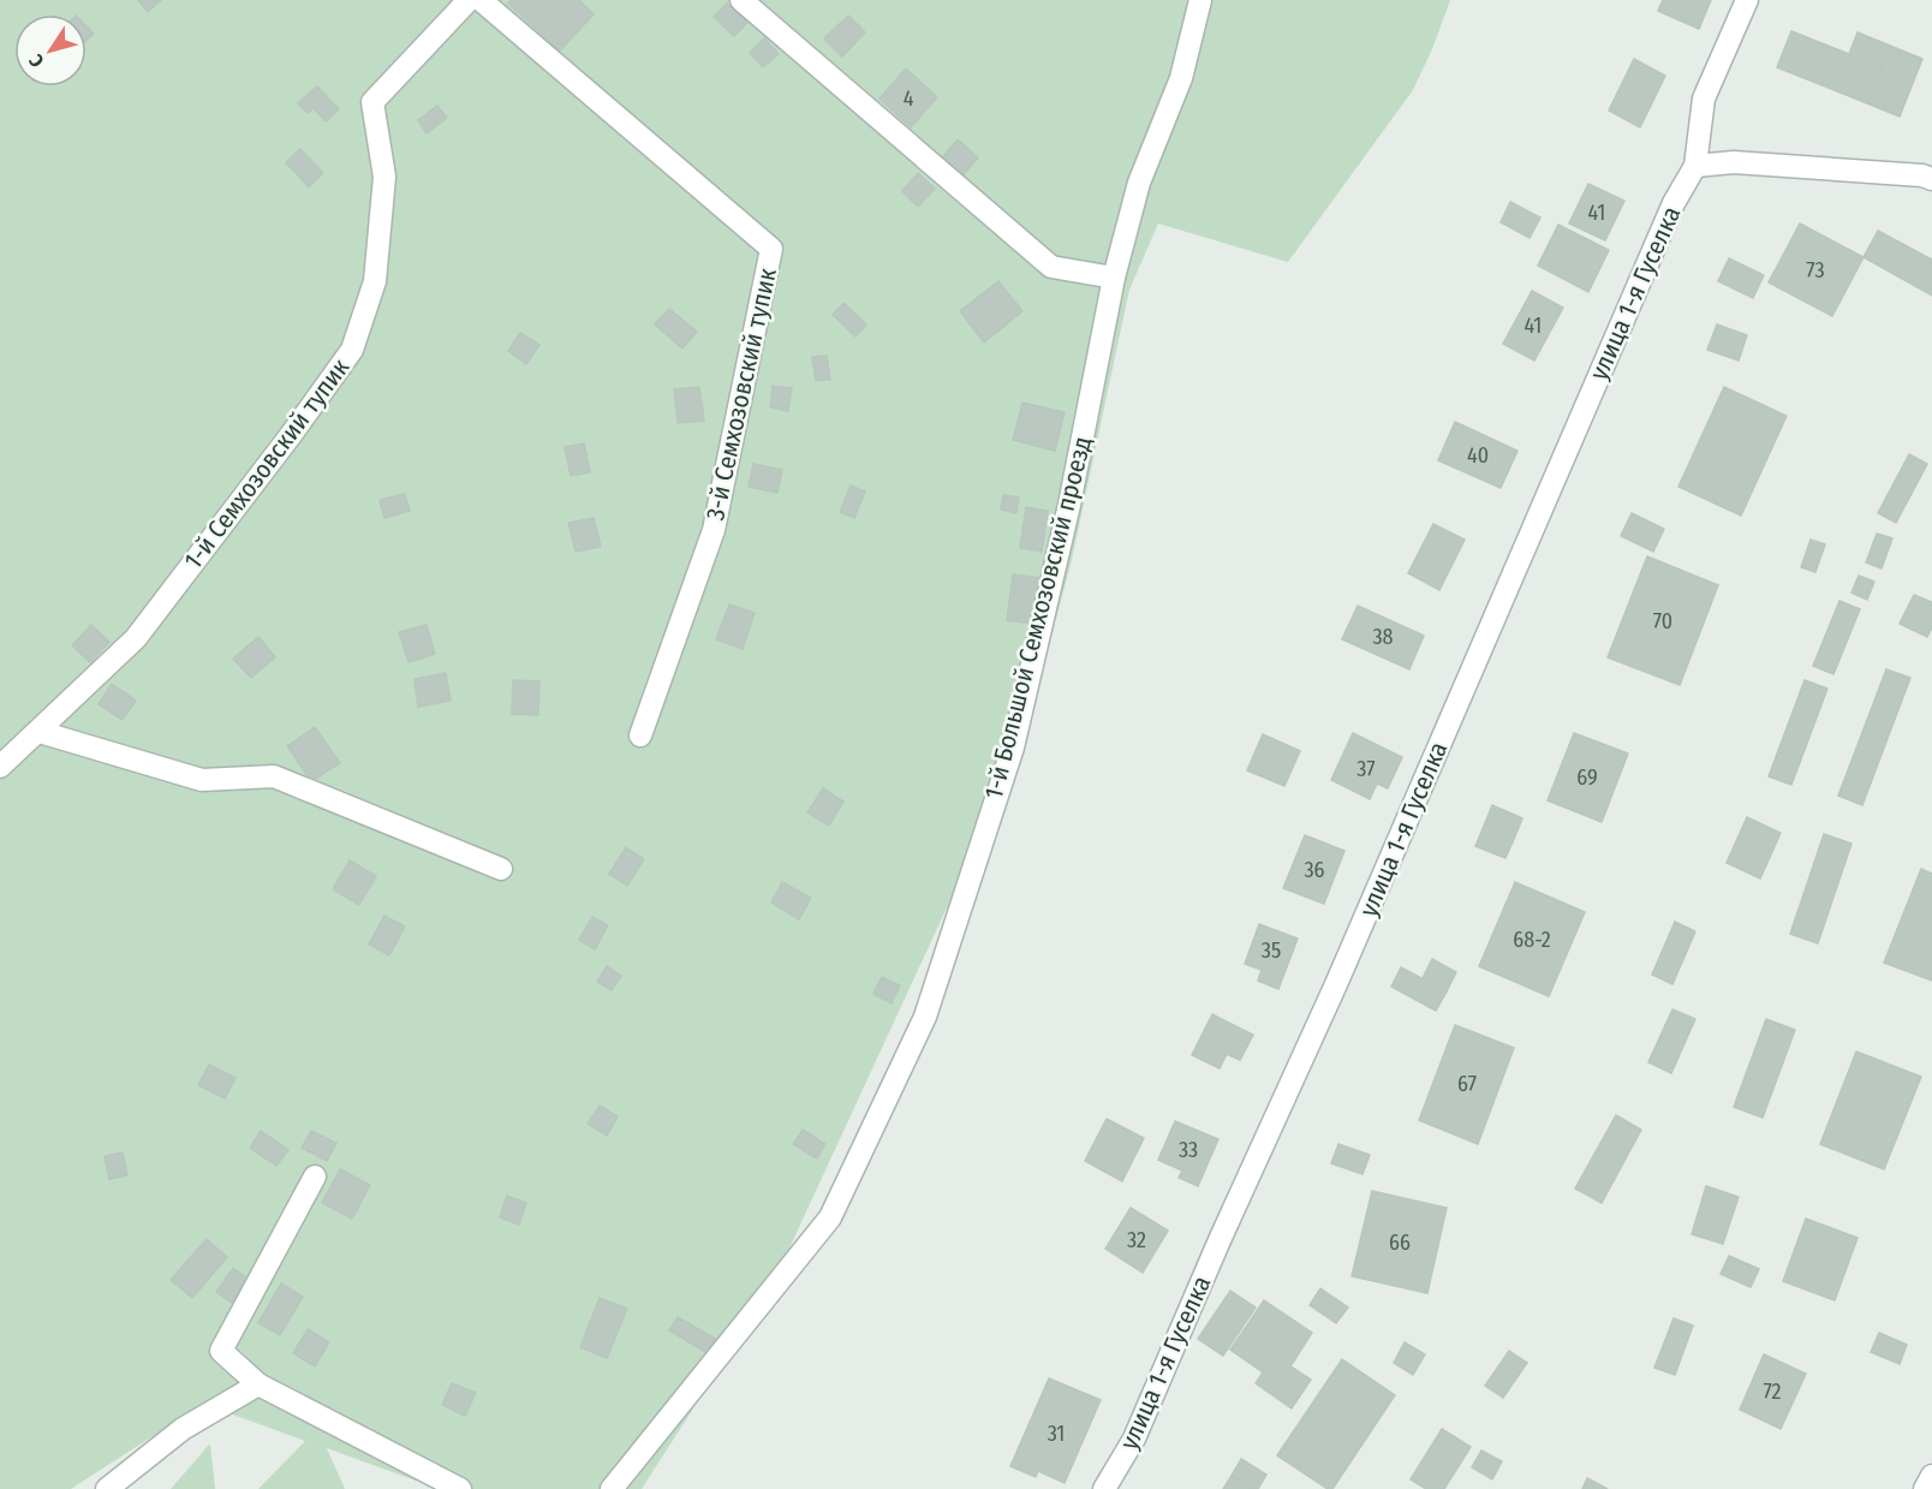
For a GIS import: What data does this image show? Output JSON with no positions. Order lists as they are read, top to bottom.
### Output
{
  "streets": {
    "street": [
      "улица 1-я Гуселка",
      "3-й Семхозовский тупик",
      "1-й Семхозовский тупик",
      "1-й Большой Семхозовский проезд"
    ]
  },
  "house_numbers": [
    "4",
    "41",
    "73",
    "41",
    "40",
    "70",
    "38",
    "37",
    "69",
    "36",
    "68-2",
    "35",
    "67",
    "33",
    "32",
    "66",
    "72",
    "31"
  ],
  "north": "bottom left"
}
